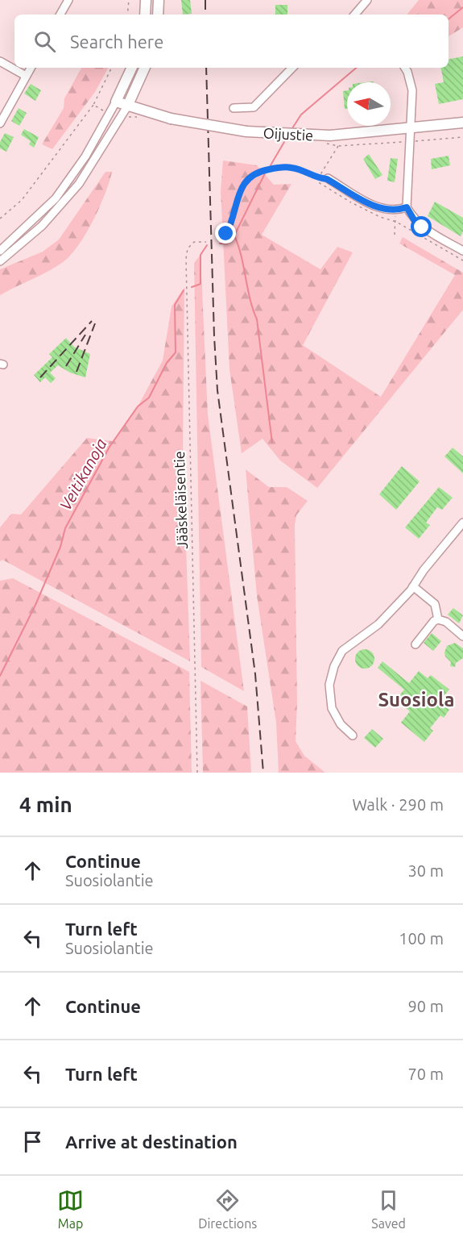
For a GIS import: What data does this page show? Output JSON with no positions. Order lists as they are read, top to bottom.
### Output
{
  "streets": {
    "main road": ["Oijustie"],
    "path": ["Jääskeläisentie"]
  },
  "districts": ["Suosiola"],
  "water": ["Veitikanoja"],
  "north": "left",
  "page": {
    "search": "Search here",
    "heading": ["4 min", "Walk · 290 m"],
    "list": [
      ["Continue", "Suosiolantie", "30 m"],
      ["Turn left", "Suosiolantie", "100 m"],
      ["Continue", "90 m"],
      ["Turn left", "70 m"],
      "Arrive at destination"
    ],
    "nav": ["Map", "Directions", "Saved"]
  }
}
